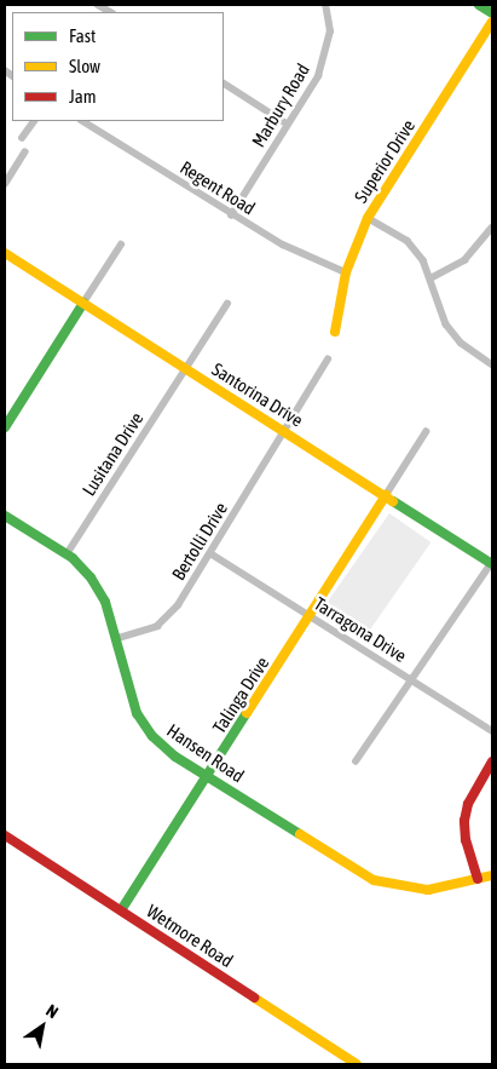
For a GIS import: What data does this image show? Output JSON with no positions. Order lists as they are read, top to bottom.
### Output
{
  "streets": {
    "street": [
      "Marbury Road",
      "Superior Drive",
      "Regent Road",
      "Santorina Drive",
      "Lusitana Drive",
      "Bertolli Drive",
      "Tarragona Drive",
      "Talinga Drive",
      "Hansen Road",
      "Wetmore Road"
    ]
  },
  "crossings": [
    ["Marbury Road", "Regent Road"],
    ["Superior Drive", "Regent Road"],
    ["Santorina Drive", "Lusitana Drive"],
    ["Santorina Drive", "Bertolli Drive"],
    ["Santorina Drive", "Talinga Drive"],
    ["Lusitana Drive", "Hansen Road"],
    ["Bertolli Drive", "Tarragona Drive"],
    ["Bertolli Drive", "Hansen Road"],
    ["Tarragona Drive", "Talinga Drive"],
    ["Talinga Drive", "Hansen Road"],
    ["Talinga Drive", "Wetmore Road"]
  ],
  "legend": ["Fast", "Slow", "Jam"],
  "north": "top right"
}
